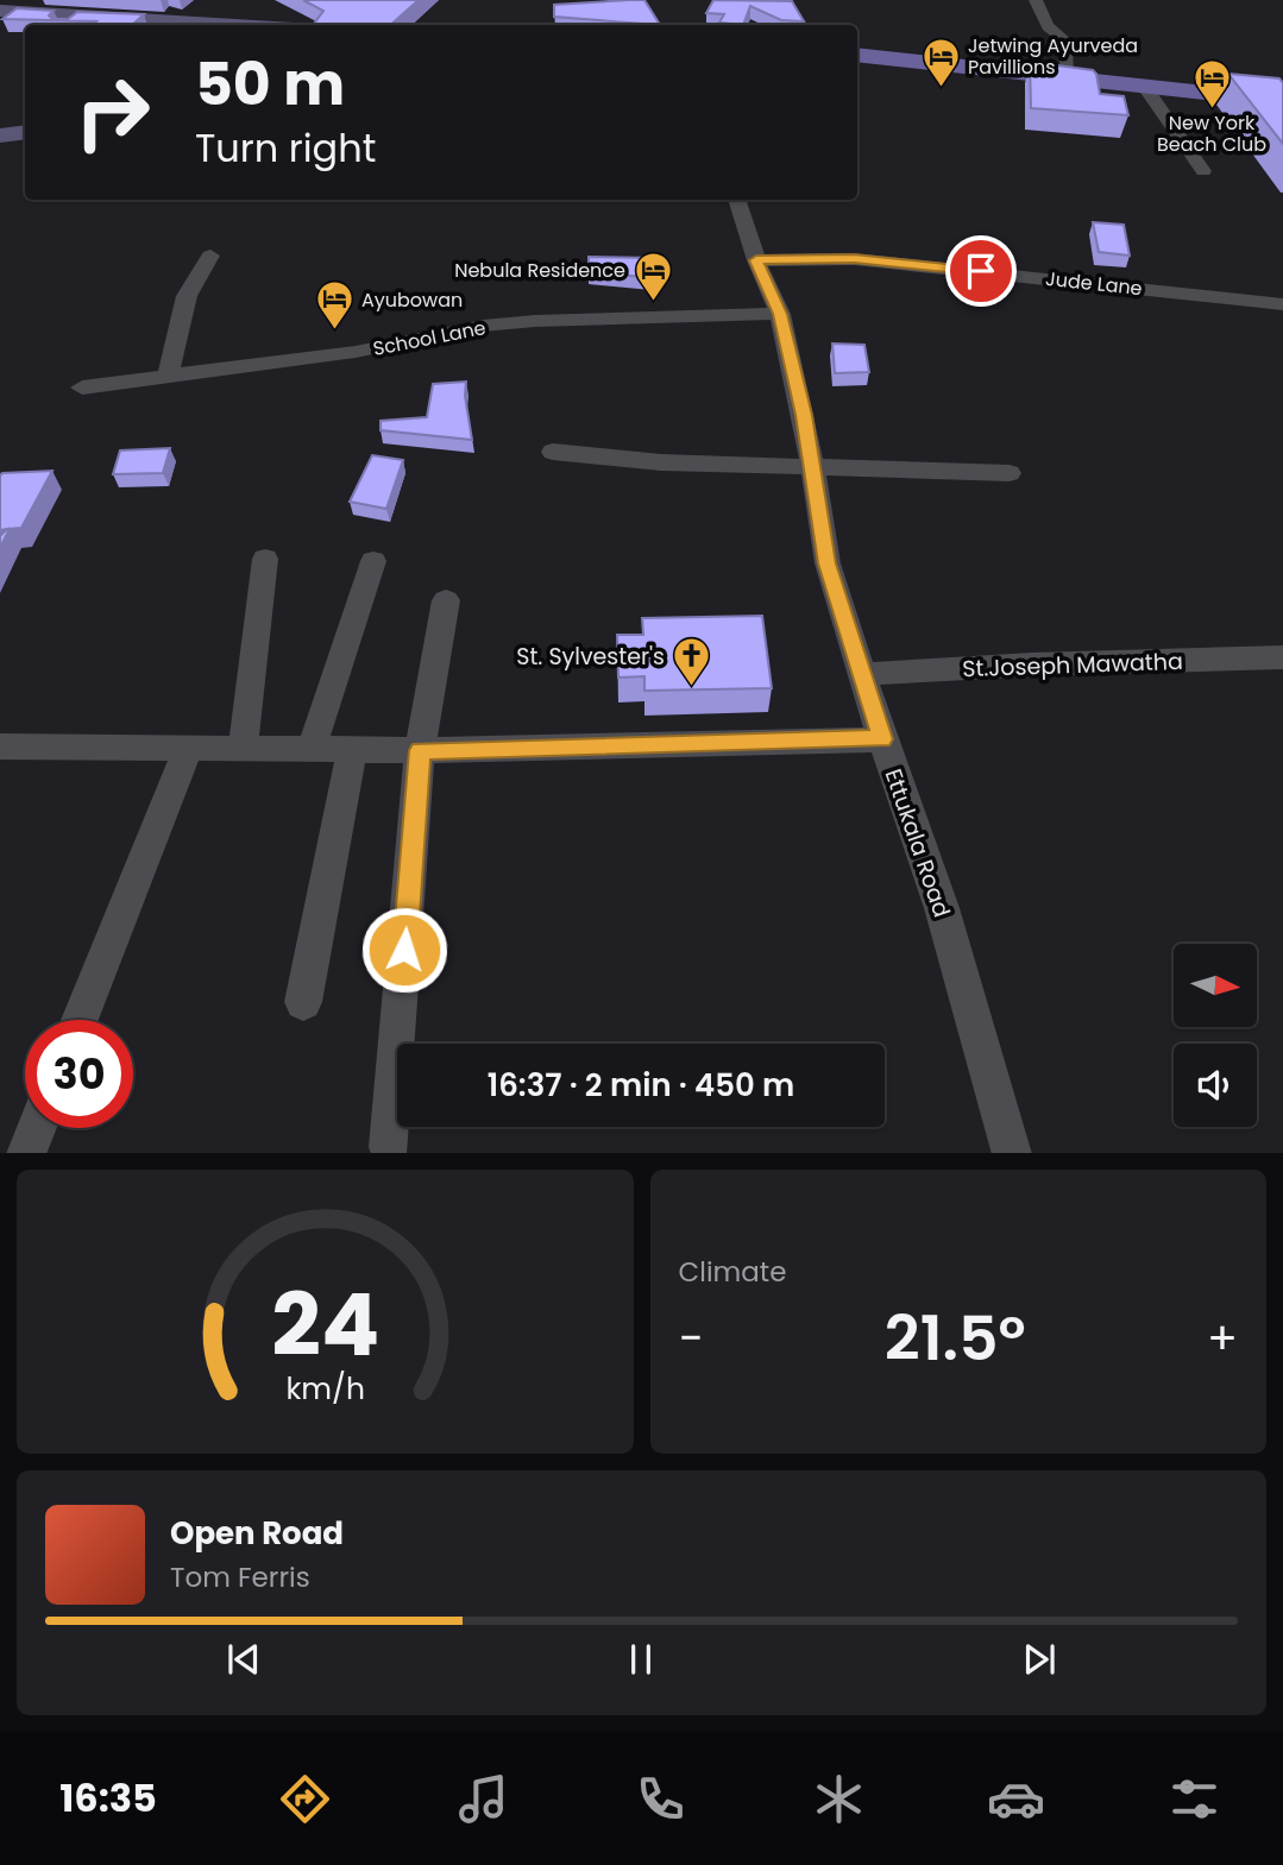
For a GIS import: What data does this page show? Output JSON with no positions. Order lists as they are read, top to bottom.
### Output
{
  "streets": {
    "street": [
      "Jude Lane",
      "School Lane",
      "St.Joseph Mawatha",
      "Ettukala Road"
    ]
  },
  "crossings": [
    ["Jude Lane", "Ettukala Road"],
    ["School Lane", "Ettukala Road"],
    ["St.Joseph Mawatha", "Ettukala Road"]
  ],
  "places": {
    "hotel": [
      "Jetwing Ayurveda Pavillions",
      "New York Beach Club",
      "Nebula Residence",
      "Ayubowan"
    ],
    "church": ["St. Sylvester's"]
  },
  "north": "right",
  "page": {
    "turn": ["50 m", "Turn right"],
    "limit": "30",
    "trip": "16:37 · 2 min · 450 m",
    "tile": "Climate",
    "heat": ["−", "21.5°", "+"],
    "song": ["Open Road", "Tom Ferris"],
    "tabs": "16:35",
    "gauge": ["24", "km/h"]
  }
}
